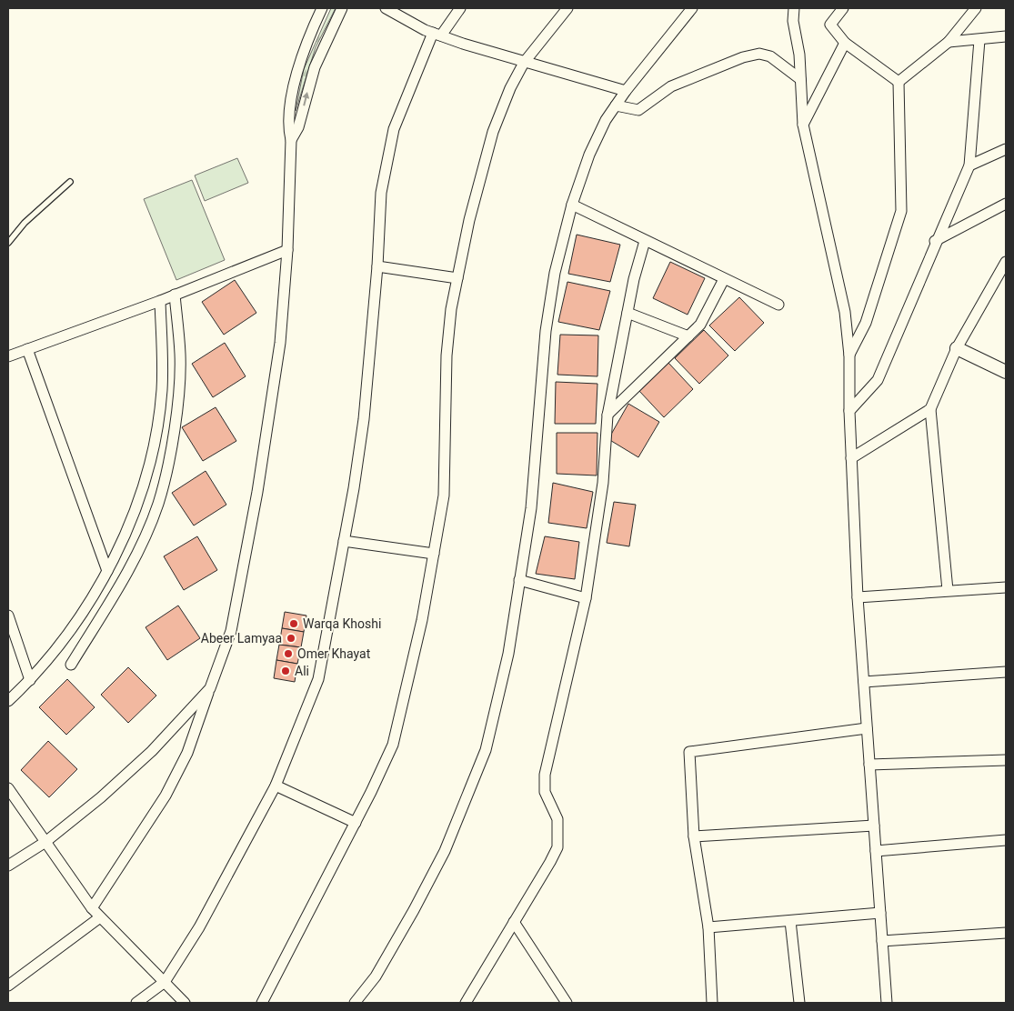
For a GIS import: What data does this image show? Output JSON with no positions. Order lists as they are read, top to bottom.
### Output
{
  "places": [
    "Warqa Khoshi",
    "Abeer Lamyaa",
    "Omer Khayat",
    "Ali"
  ]
}
